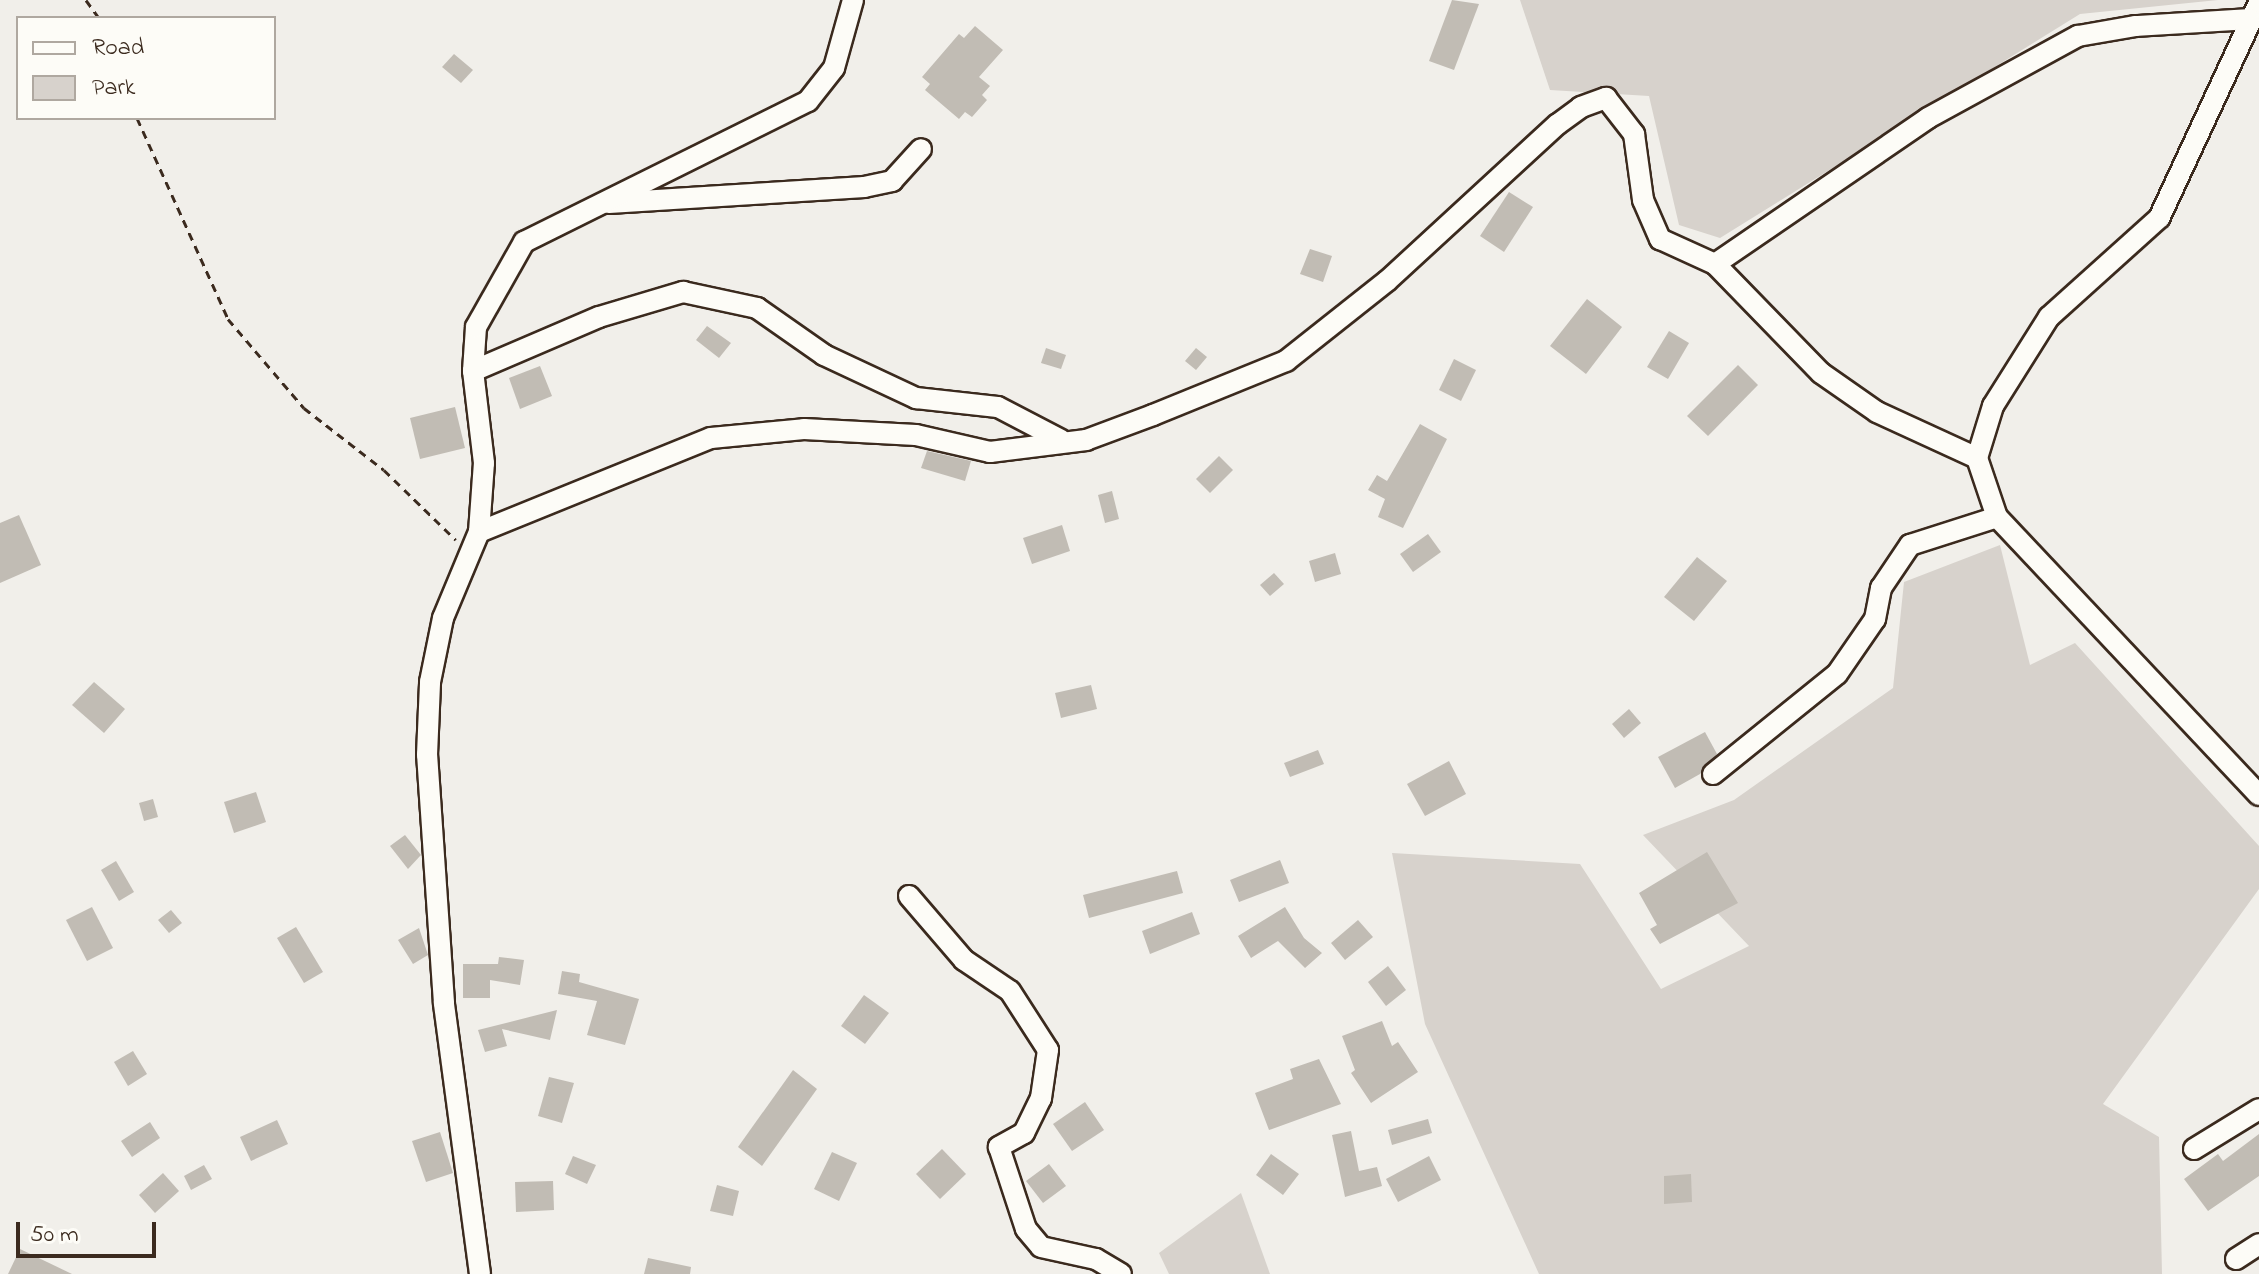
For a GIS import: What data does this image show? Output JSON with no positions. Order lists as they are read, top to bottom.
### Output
{
  "legend": ["Road", "Park"],
  "scale_bar": "50 m"
}
